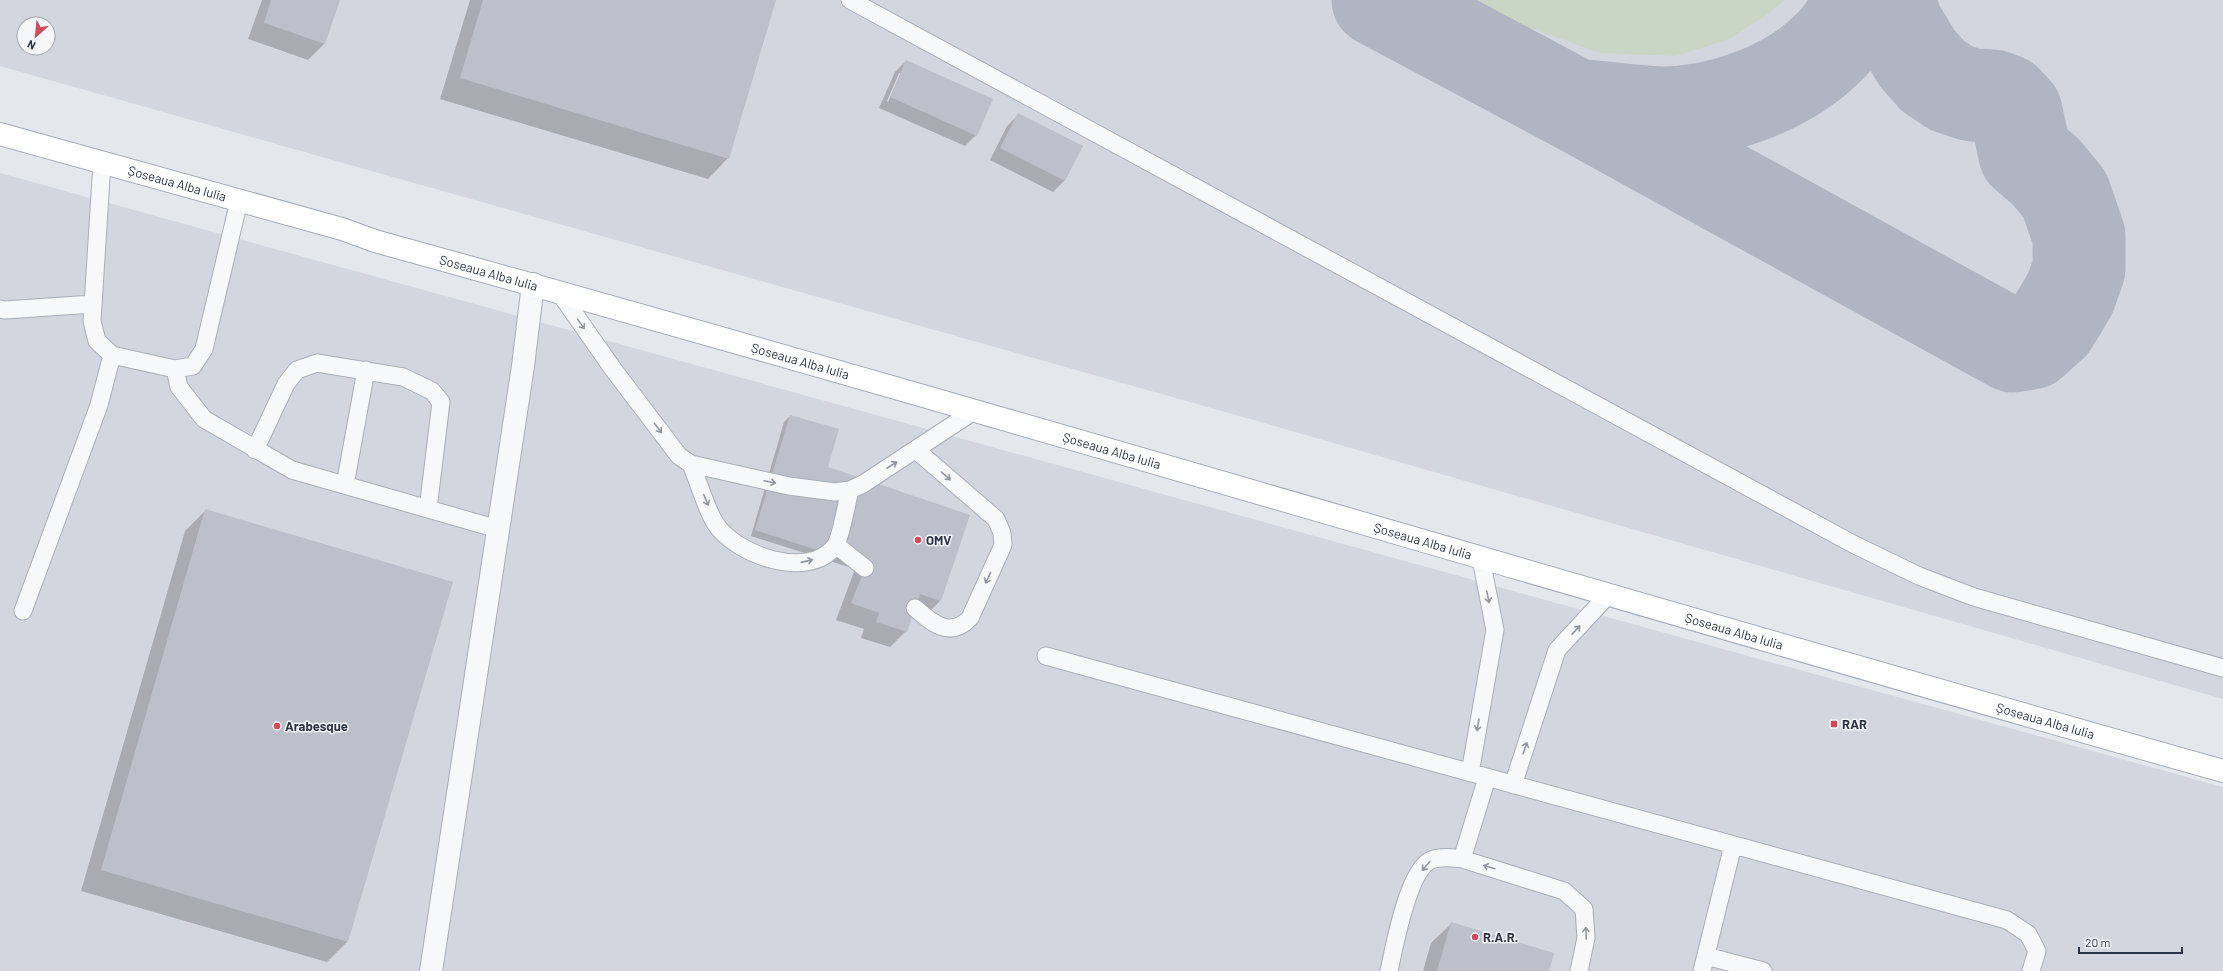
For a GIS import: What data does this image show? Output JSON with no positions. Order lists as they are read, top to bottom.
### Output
{
  "streets": {
    "main road": ["Șoseaua Alba Iulia"]
  },
  "places": {
    "other": ["OMV", "Arabesque", "R.A.R."],
    "transit": ["RAR"]
  },
  "scale_bar": "20 m",
  "north": "bottom left"
}
